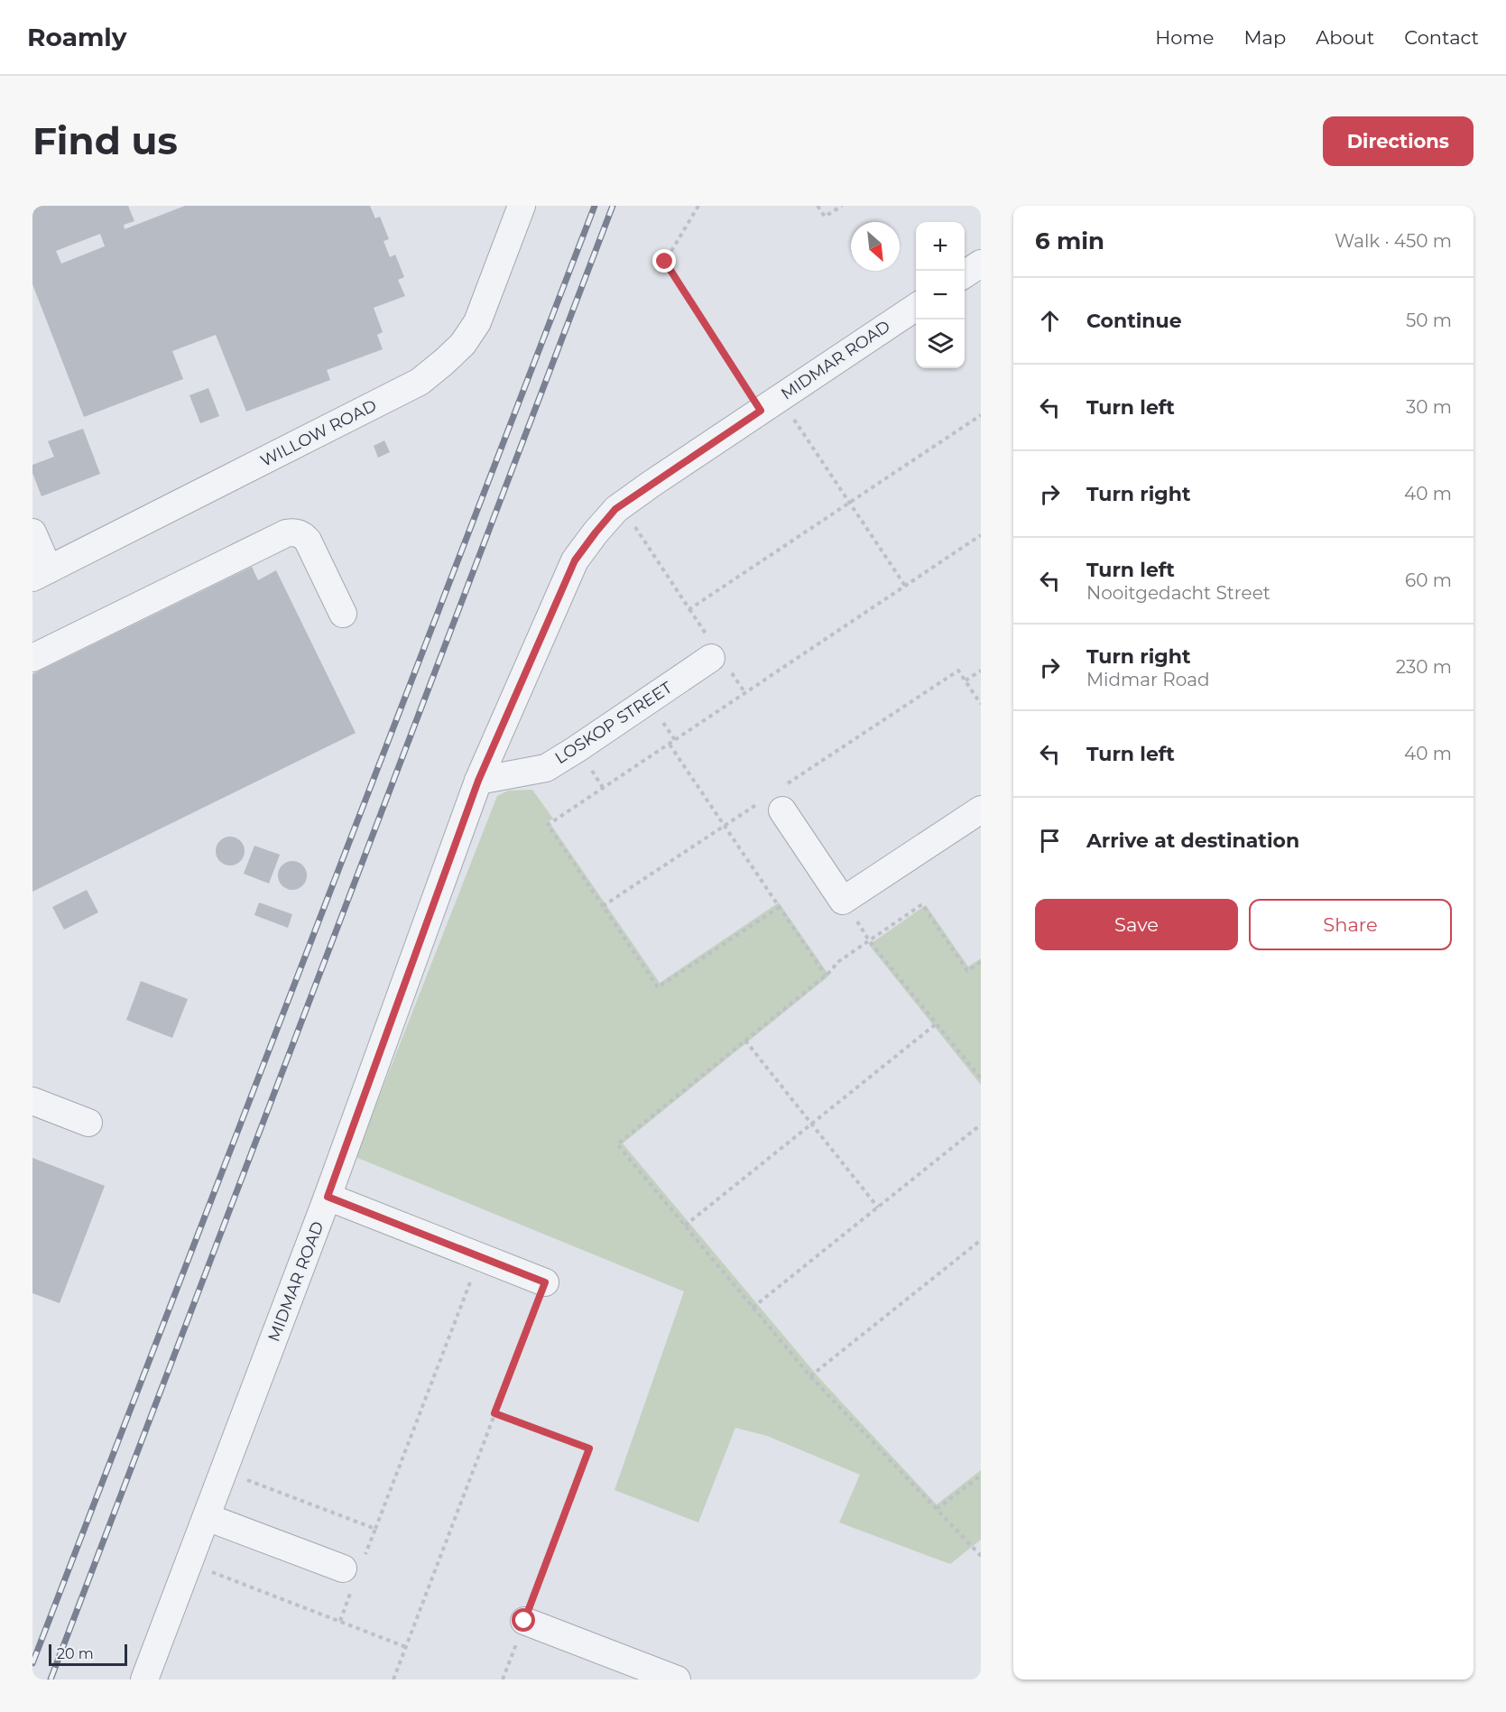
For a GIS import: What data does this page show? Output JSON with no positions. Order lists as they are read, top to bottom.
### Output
{
  "streets": {
    "street": ["MIDMAR ROAD", "WILLOW ROAD", "LOSKOP STREET"]
  },
  "crossings": [
    ["MIDMAR ROAD", "LOSKOP STREET"]
  ],
  "scale_bar": "20 m",
  "north": "bottom right",
  "page": {
    "header": "Roamly",
    "nav": [
      "Home",
      "Map",
      "About",
      "Contact"
    ],
    "buttons": [
      "Directions",
      ["Save", "Share"]
    ],
    "title": "Find us",
    "heading": ["6 min", "Walk · 450 m"],
    "map_buttons": ["+", "−"],
    "list": [
      ["Continue", "50 m"],
      ["Turn left", "30 m"],
      ["Turn right", "40 m"],
      ["Turn left", "Nooitgedacht Street", "60 m"],
      ["Turn right", "Midmar Road", "230 m"],
      ["Turn left", "40 m"],
      "Arrive at destination"
    ],
    "scale": "20 m"
  }
}
